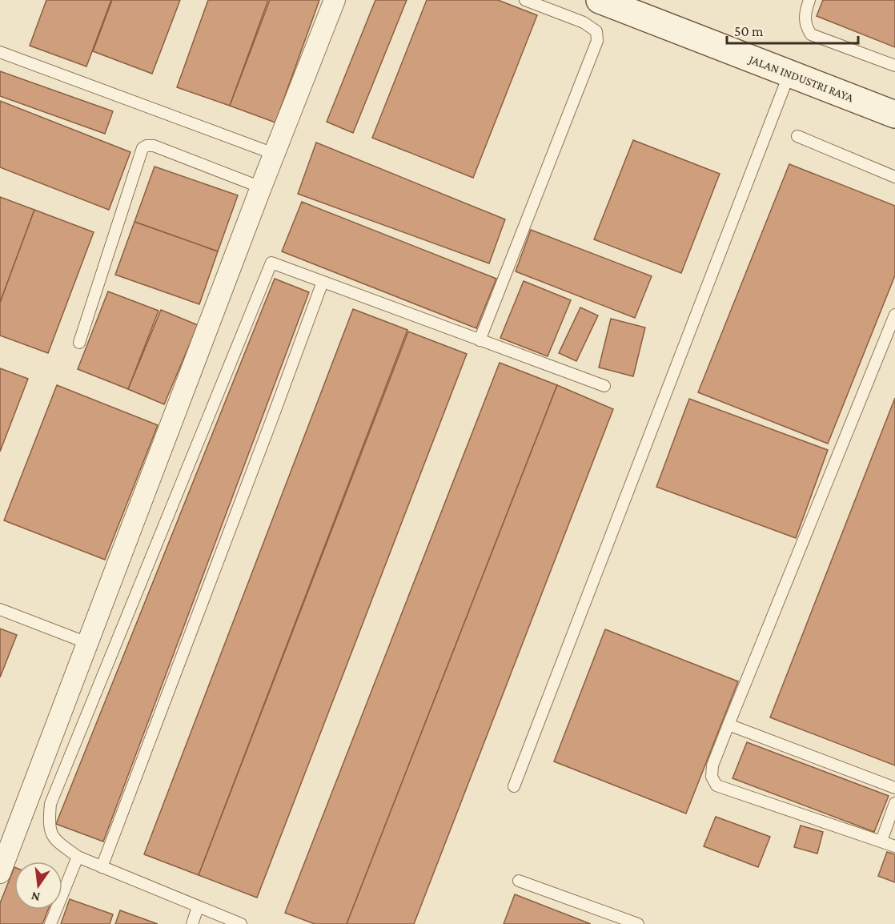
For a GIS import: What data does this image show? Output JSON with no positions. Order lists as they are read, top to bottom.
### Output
{
  "streets": {
    "street": ["JALAN INDUSTRI RAYA"]
  },
  "scale_bar": "50 m",
  "north": "bottom"
}
